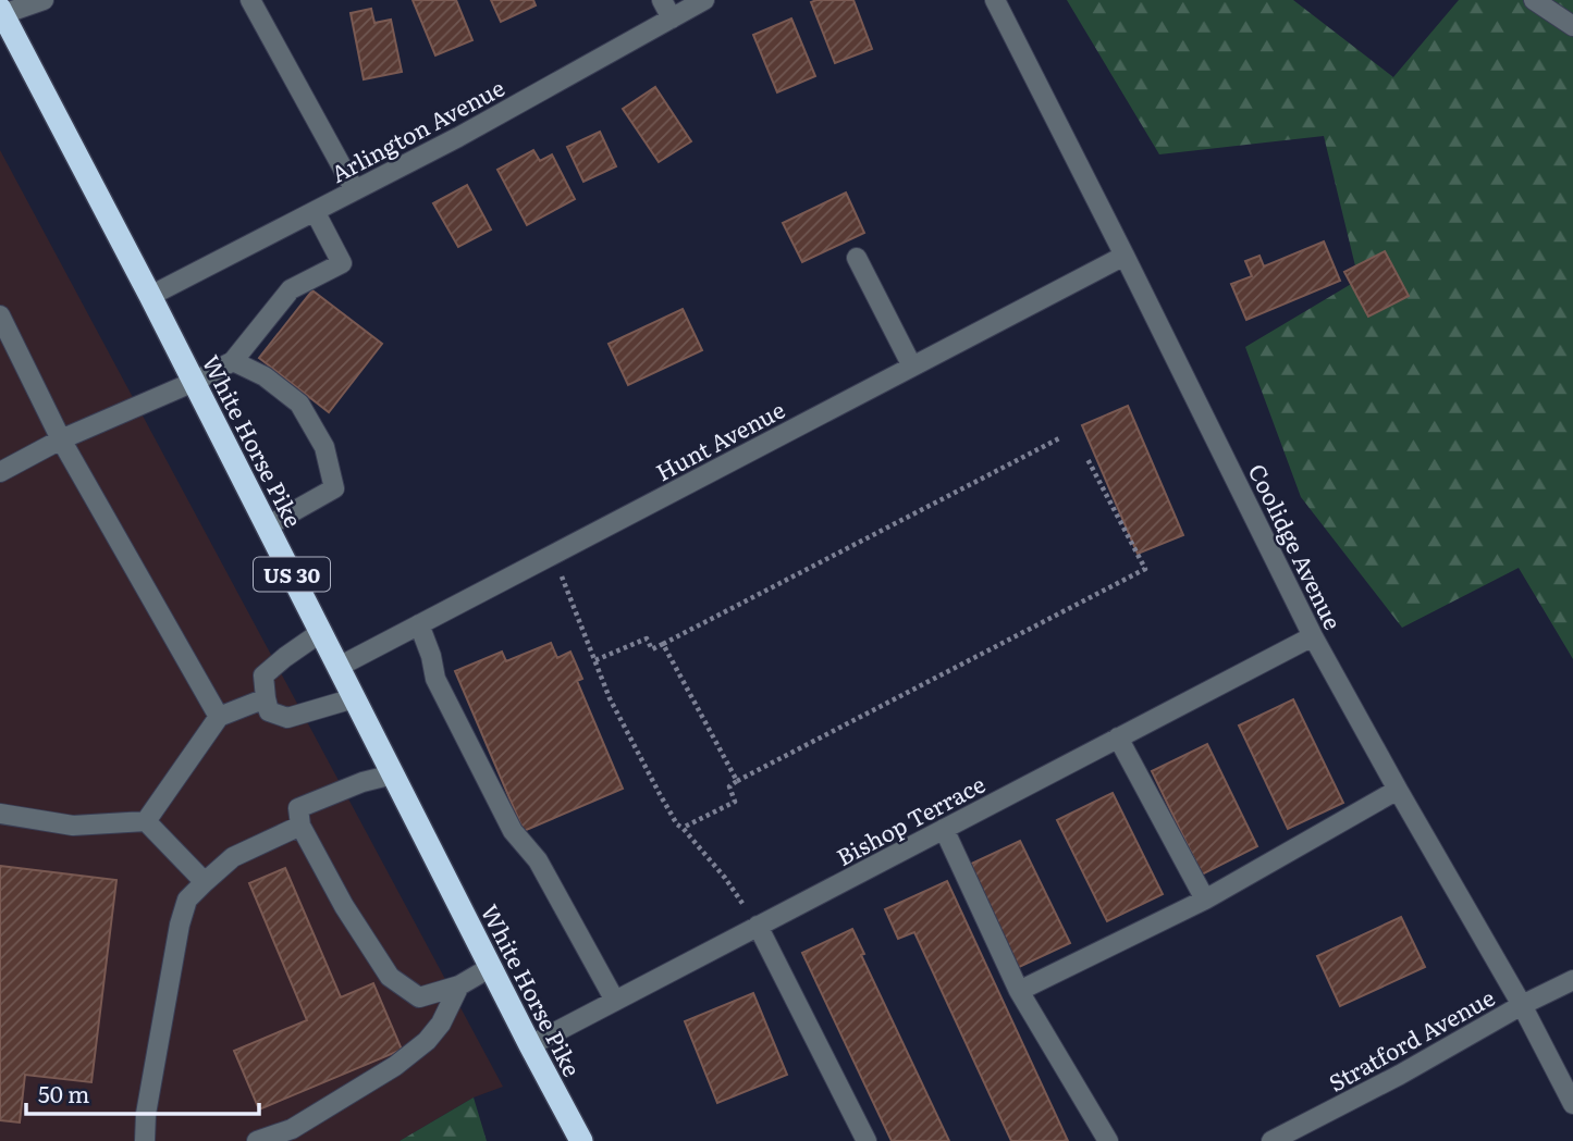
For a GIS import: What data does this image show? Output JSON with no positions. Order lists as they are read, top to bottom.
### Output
{
  "streets": {
    "highway": ["White Horse Pike", "US 30"],
    "street": [
      "Arlington Avenue",
      "Hunt Avenue",
      "Coolidge Avenue",
      "Bishop Terrace",
      "Stratford Avenue"
    ]
  },
  "crossings": [
    ["Arlington Avenue", "White Horse Pike"],
    ["Hunt Avenue", "White Horse Pike"],
    ["Hunt Avenue", "Coolidge Avenue"],
    ["White Horse Pike", "Bishop Terrace"],
    ["Coolidge Avenue", "Bishop Terrace"],
    ["Coolidge Avenue", "Stratford Avenue"]
  ],
  "scale_bar": "50 m"
}
